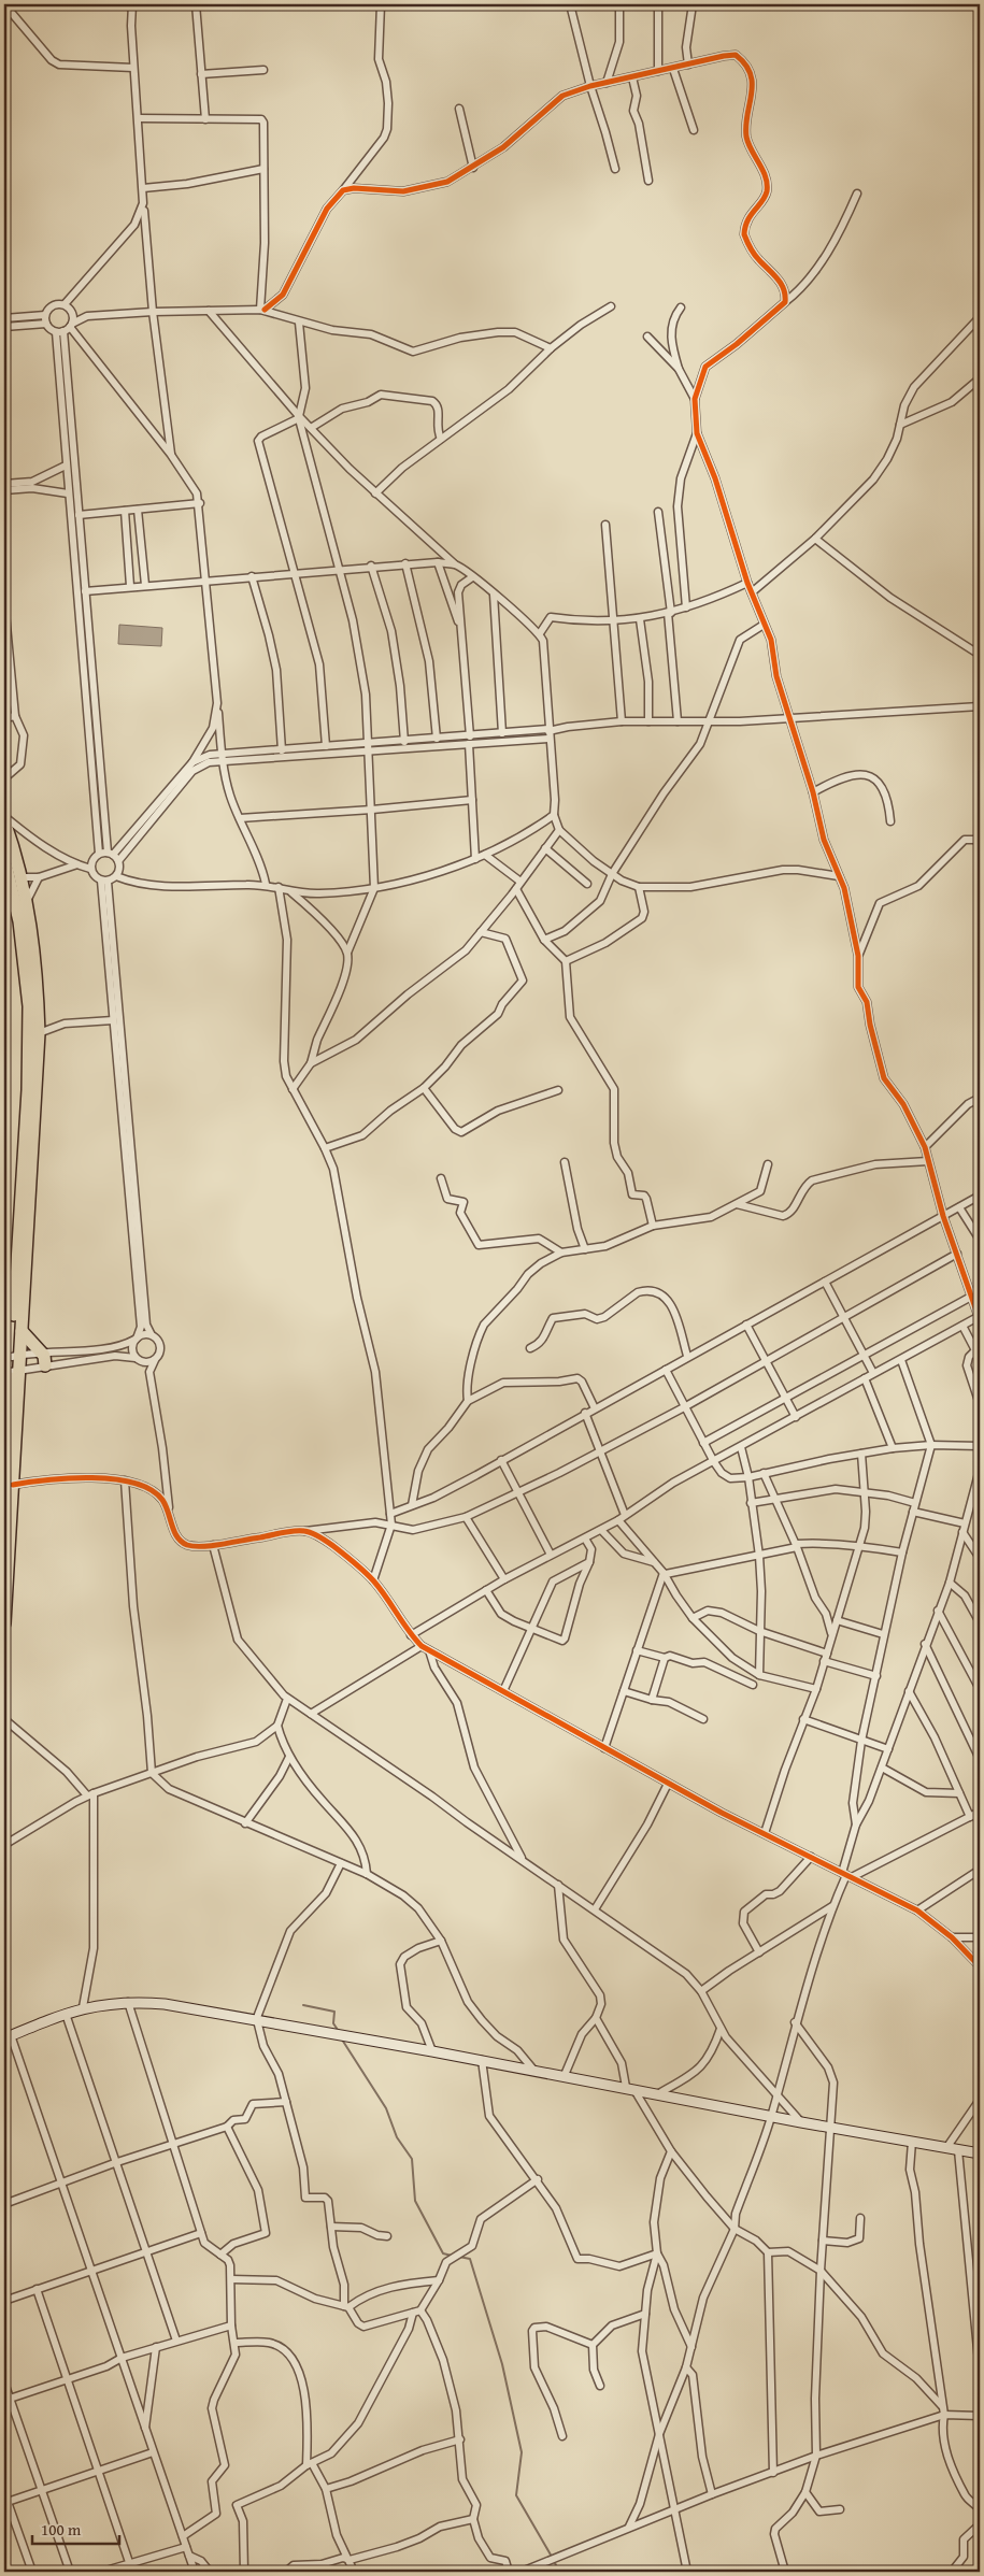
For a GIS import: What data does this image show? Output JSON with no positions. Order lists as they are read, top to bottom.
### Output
{
  "scale_bar": "100 m"
}
